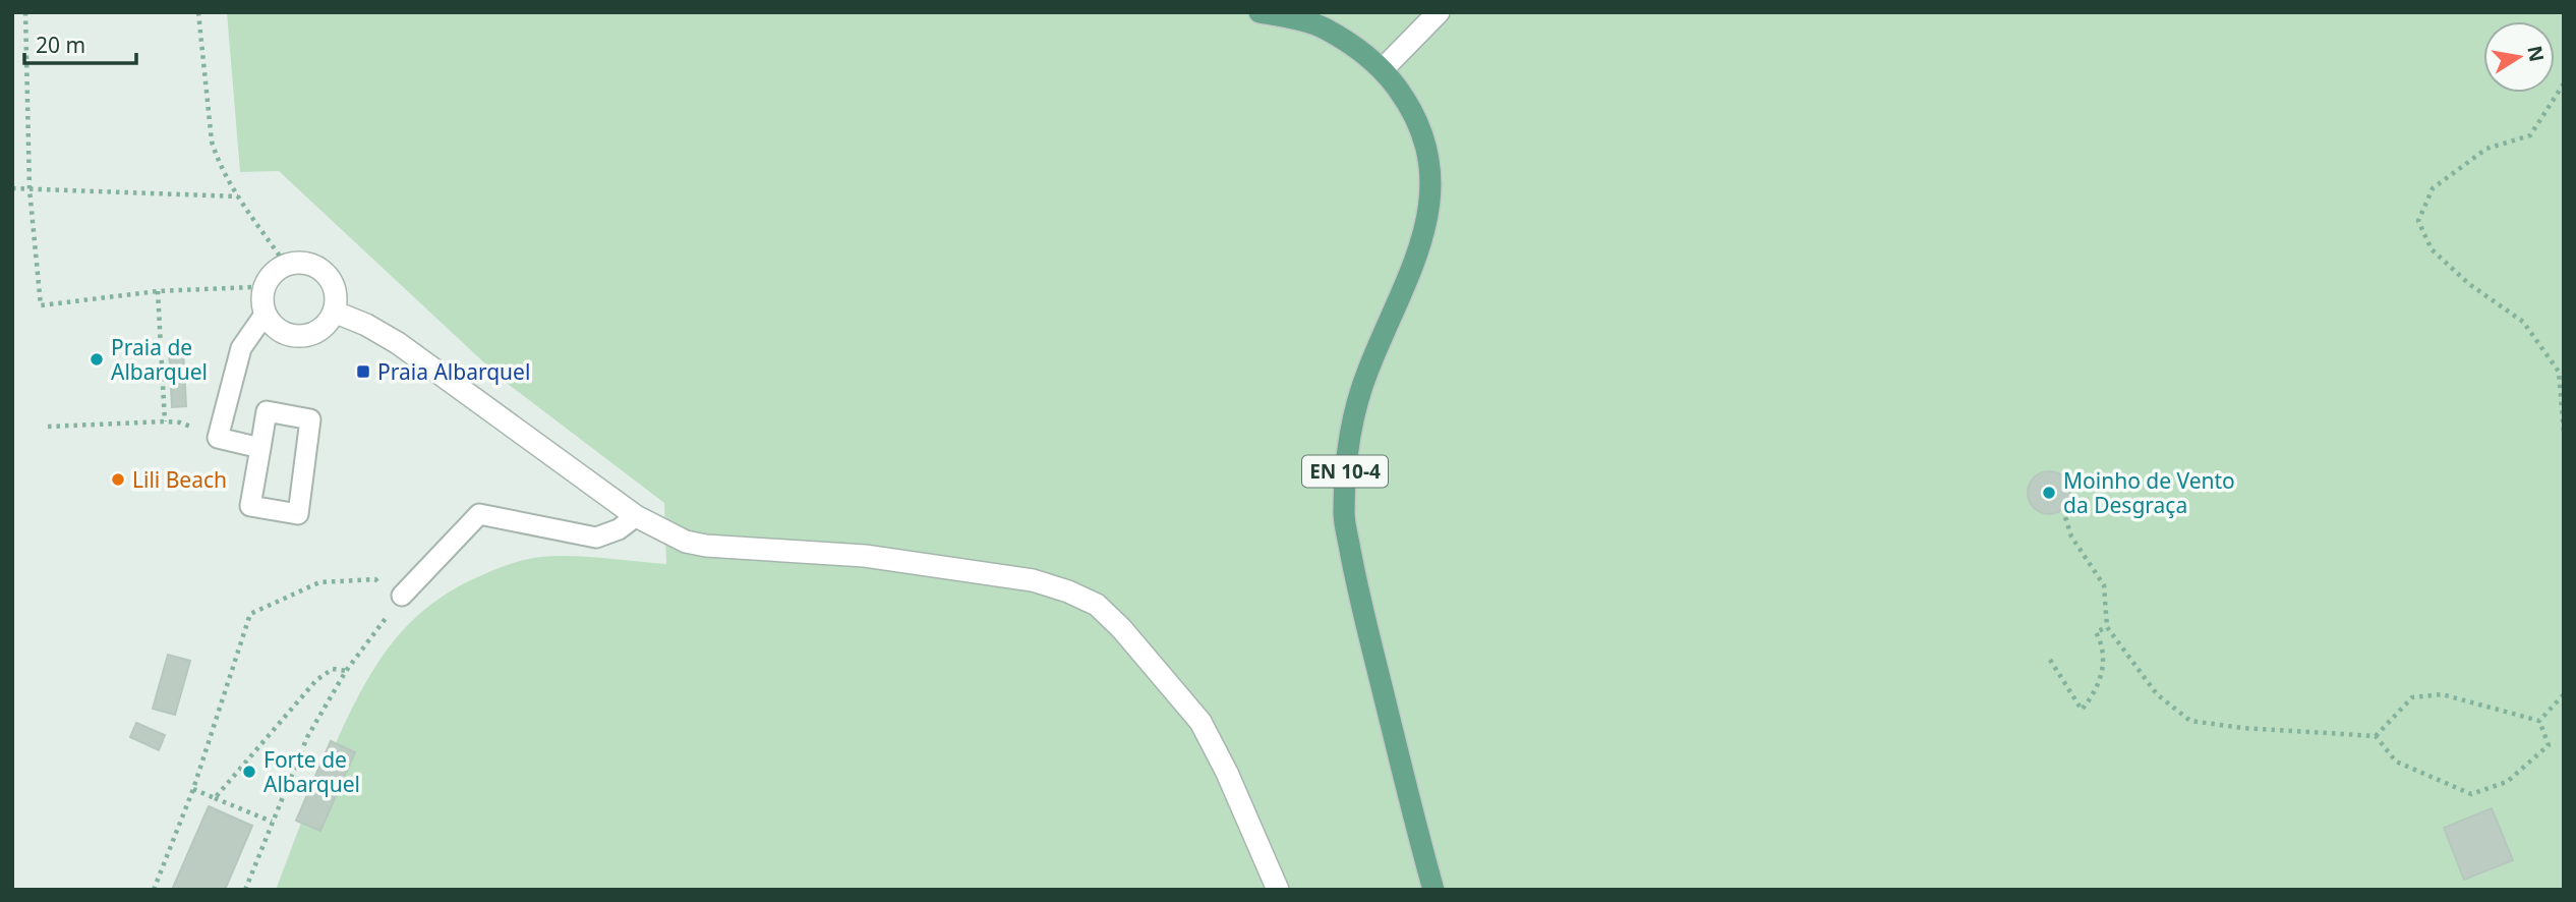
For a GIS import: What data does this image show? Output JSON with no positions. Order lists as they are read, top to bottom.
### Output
{
  "streets": {
    "main road": ["EN 10-4"]
  },
  "places": {
    "other": [
      "Praia de Albarquel",
      "Lili Beach",
      "Moinho de Vento da Desgraça",
      "Forte de Albarquel"
    ],
    "transit": ["Praia Albarquel"]
  },
  "scale_bar": "20 m",
  "north": "right"
}
